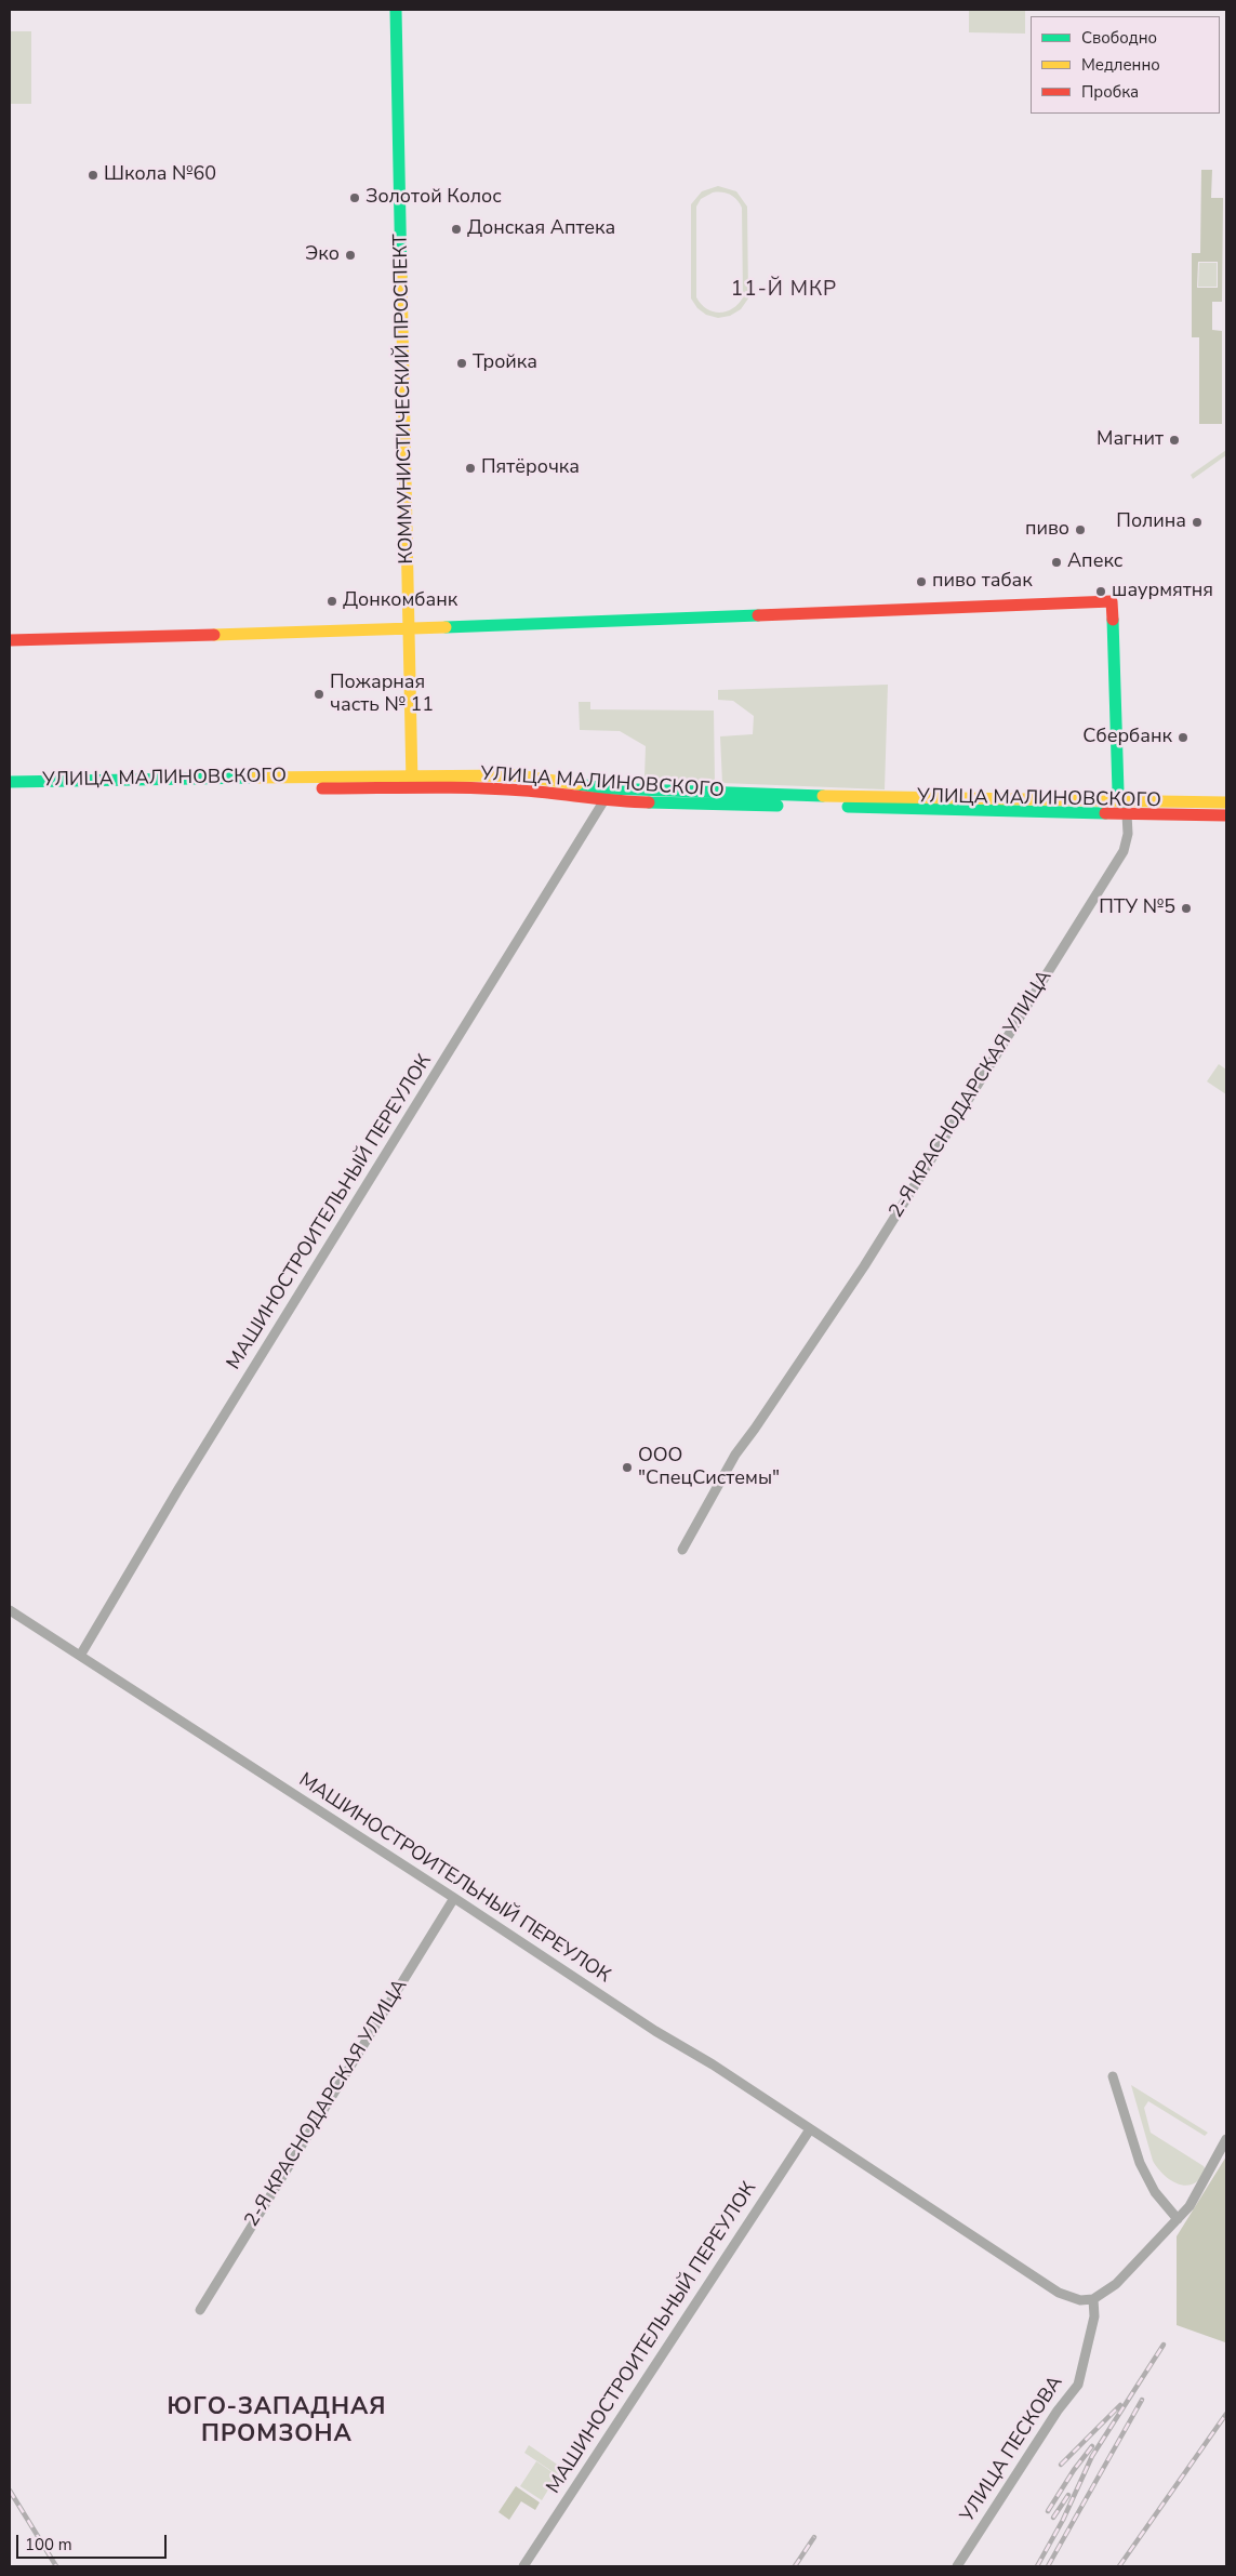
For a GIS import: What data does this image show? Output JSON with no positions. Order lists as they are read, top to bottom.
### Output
{
  "streets": {
    "main road": ["КОММУНИСТИЧЕСКИЙ ПРОСПЕКТ", "УЛИЦА МАЛИНОВСКОГО", "2-Я КРАСНОДАРСКАЯ УЛИЦА"],
    "street": ["МАШИНОСТРОИТЕЛЬНЫЙ ПЕРЕУЛОК", "УЛИЦА ПЕСКОВА"]
  },
  "crossings": [
    ["КОММУНИСТИЧЕСКИЙ ПРОСПЕКТ", "УЛИЦА МАЛИНОВСКОГО"],
    ["КОММУНИСТИЧЕСКИЙ ПРОСПЕКТ", "2-Я КРАСНОДАРСКАЯ УЛИЦА"],
    ["УЛИЦА МАЛИНОВСКОГО", "2-Я КРАСНОДАРСКАЯ УЛИЦА"],
    ["УЛИЦА МАЛИНОВСКОГО", "МАШИНОСТРОИТЕЛЬНЫЙ ПЕРЕУЛОК"],
    ["2-Я КРАСНОДАРСКАЯ УЛИЦА", "МАШИНОСТРОИТЕЛЬНЫЙ ПЕРЕУЛОК"],
    ["МАШИНОСТРОИТЕЛЬНЫЙ ПЕРЕУЛОК", "УЛИЦА ПЕСКОВА"]
  ],
  "districts": ["11-Й МКР", "ЮГО-ЗАПАДНАЯ ПРОМЗОНА"],
  "places": [
    "Школа №60",
    "Золотой Колос",
    "Донская Аптека",
    "Эко",
    "Тройка",
    "Магнит",
    "Пятёрочка",
    "Полина",
    "пиво",
    "Апекс",
    "пиво табак",
    "шаурмятня",
    "Донкомбанк",
    "Пожарная часть № 11",
    "Сбербанк",
    "ПТУ №5",
    "ООО \"СпецСистемы\""
  ],
  "legend": ["Свободно", "Медленно", "Пробка"],
  "scale_bar": "100 m"
}
